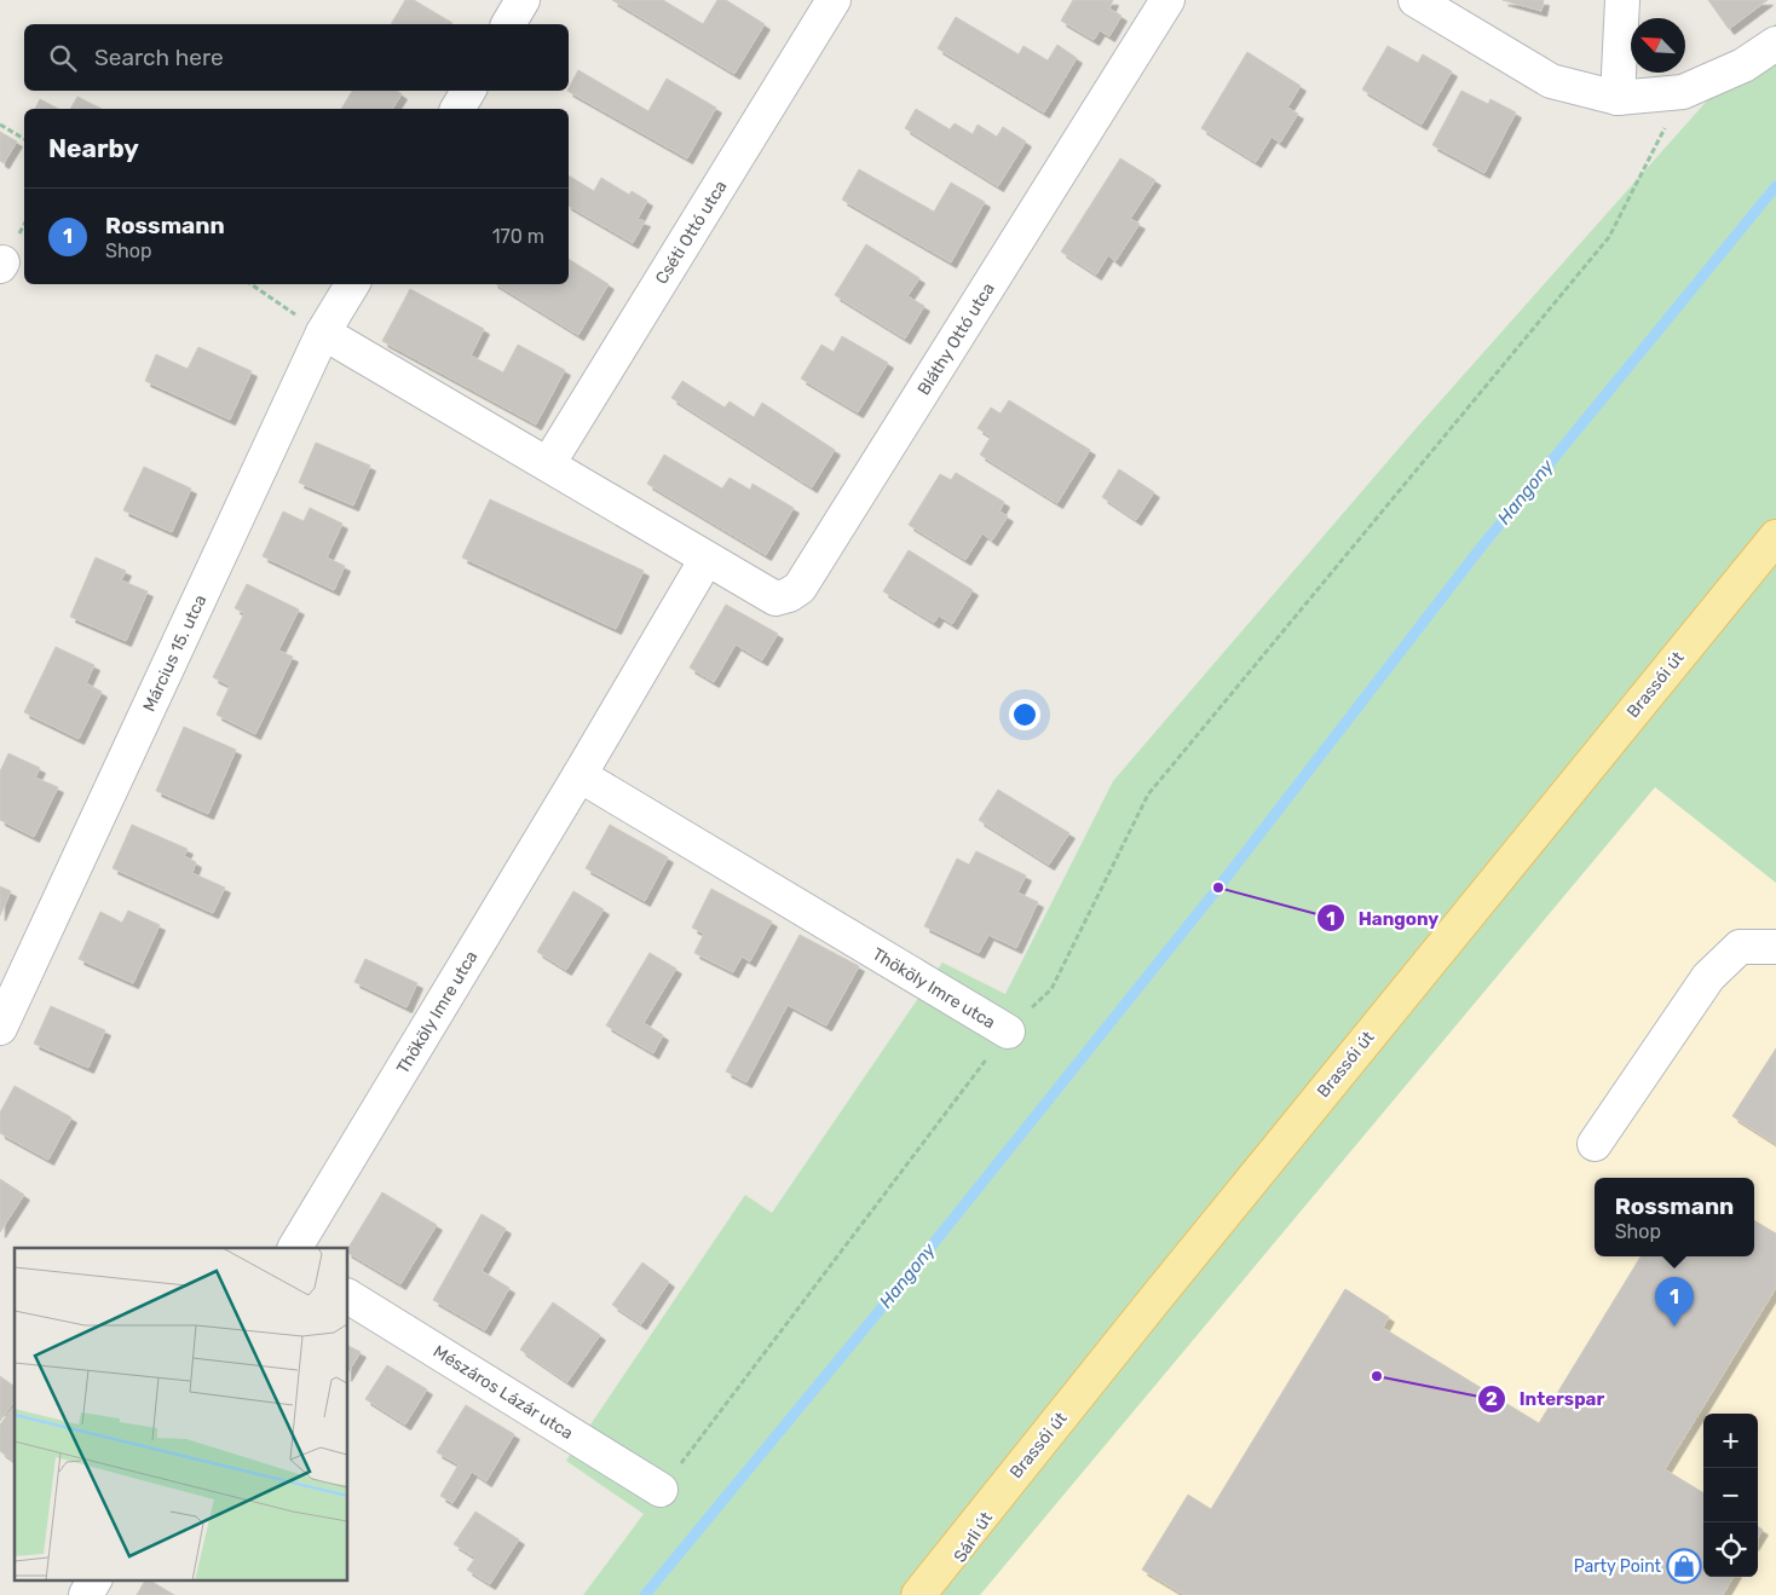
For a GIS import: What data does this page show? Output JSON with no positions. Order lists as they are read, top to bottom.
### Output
{
  "streets": {
    "main road": ["Brassói út"],
    "street": [
      "Cséti Ottó utca",
      "Bláthy Ottó utca",
      "Március 15. utca",
      "Thököly Imre utca",
      "Mészáros Lázár utca",
      "Sárli út"
    ]
  },
  "crossings": [
    ["Bláthy Ottó utca", "Thököly Imre utca"],
    ["Brassói út", "Sárli út"]
  ],
  "water": ["Hangony"],
  "places": {
    "other": ["Hangony", "Interspar"],
    "shop": ["Party Point"]
  },
  "north": "top left",
  "page": {
    "search": "Search here",
    "heading": "Nearby",
    "list": [
      {
        "mark": "1",
        "name": "Rossmann",
        "note": "Shop",
        "value": "170 m"
      }
    ],
    "popup": ["Rossmann", "Shop"],
    "pins": "1",
    "map_buttons": ["+", "−"]
  }
}
